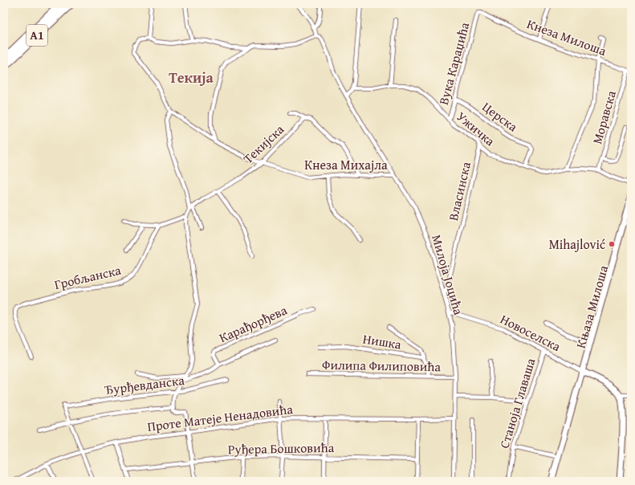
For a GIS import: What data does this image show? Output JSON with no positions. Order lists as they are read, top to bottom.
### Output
{
  "streets": {
    "highway": ["A1"],
    "main road": ["Књаза Милоша"],
    "street": [
      "Кнеза Милоша",
      "Вука Караџића",
      "Церска",
      "Моравска",
      "Ужичка",
      "Текијска",
      "Кнеза Михајла",
      "Власинска",
      "Милоја Јоцића",
      "Гробљанска",
      "Карађорђева",
      "Новоселска",
      "Нишка",
      "Филипа Филиповића",
      "Ђурђевданска",
      "Станоја Главаша",
      "Проте Матеје Ненадовића",
      "Руђера Бошковића"
    ]
  },
  "crossings": [
    ["Кнеза Милоша", "Вука Караџића"],
    ["Кнеза Милоша", "Моравска"],
    ["Вука Караџића", "Церска"],
    ["Вука Караџића", "Ужичка"],
    ["Церска", "Ужичка"],
    ["Моравска", "Ужичка"],
    ["Ужичка", "Власинска"],
    ["Текијска", "Кнеза Михајла"],
    ["Кнеза Михајла", "Милоја Јоцића"],
    ["Власинска", "Милоја Јоцића"],
    ["Милоја Јоцића", "Новоселска"],
    ["Милоја Јоцића", "Филипа Филиповића"],
    ["Милоја Јоцића", "Проте Матеје Ненадовића"],
    ["Књаза Милоша", "Новоселска"],
    ["Новоселска", "Станоја Главаша"]
  ],
  "districts": ["Текија"],
  "places": ["Mihajlović"]
}
